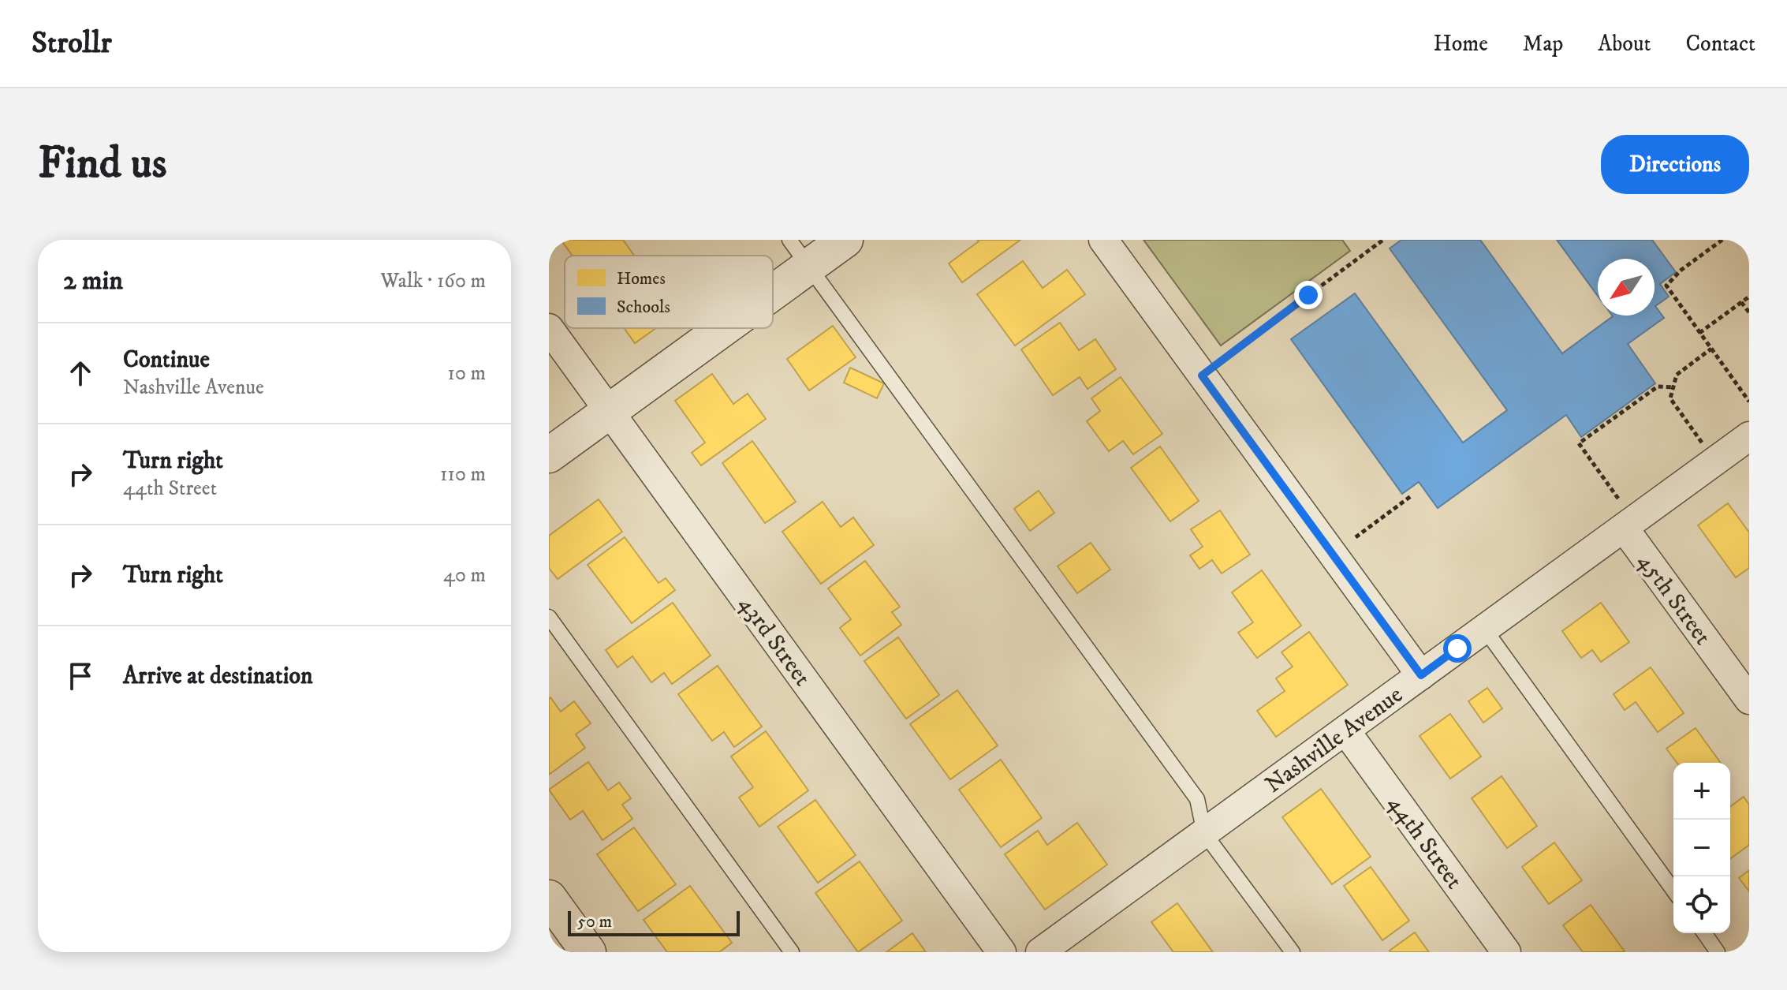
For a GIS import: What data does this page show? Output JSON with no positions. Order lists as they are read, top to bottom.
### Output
{
  "streets": {
    "street": [
      "45th Street",
      "43rd Street",
      "Nashville Avenue",
      "44th Street"
    ]
  },
  "crossings": [
    ["45th Street", "Nashville Avenue"],
    ["Nashville Avenue", "44th Street"]
  ],
  "legend": ["Homes", "Schools"],
  "scale_bar": "50 m",
  "north": "bottom left",
  "page": {
    "header": "Strollr",
    "nav": [
      "Home",
      "Map",
      "About",
      "Contact"
    ],
    "buttons": "Directions",
    "title": "Find us",
    "heading": ["2 min", "Walk · 160 m"],
    "list": [
      ["Continue", "Nashville Avenue", "10 m"],
      ["Turn right", "44th Street", "110 m"],
      ["Turn right", "40 m"],
      "Arrive at destination"
    ],
    "map_buttons": ["+", "−"],
    "scale": "50 m"
  }
}
